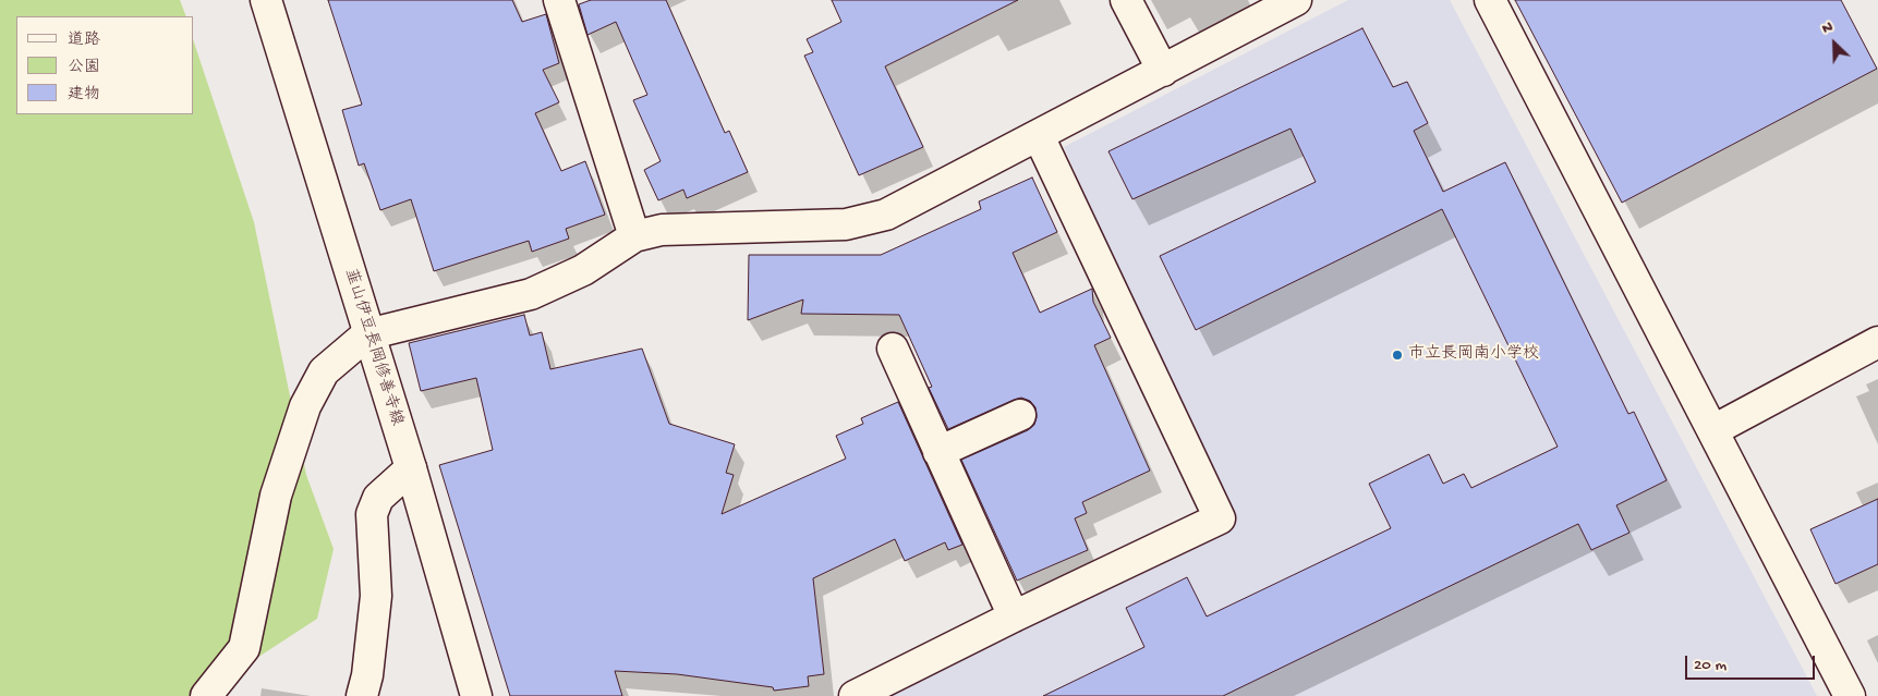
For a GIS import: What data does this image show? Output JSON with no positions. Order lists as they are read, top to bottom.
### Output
{
  "streets": {
    "street": ["韮山伊豆長岡修善寺線"]
  },
  "places": ["市立長岡南小学校"],
  "legend": ["道路", "公園", "建物"],
  "scale_bar": "20 m",
  "north": "top left"
}
